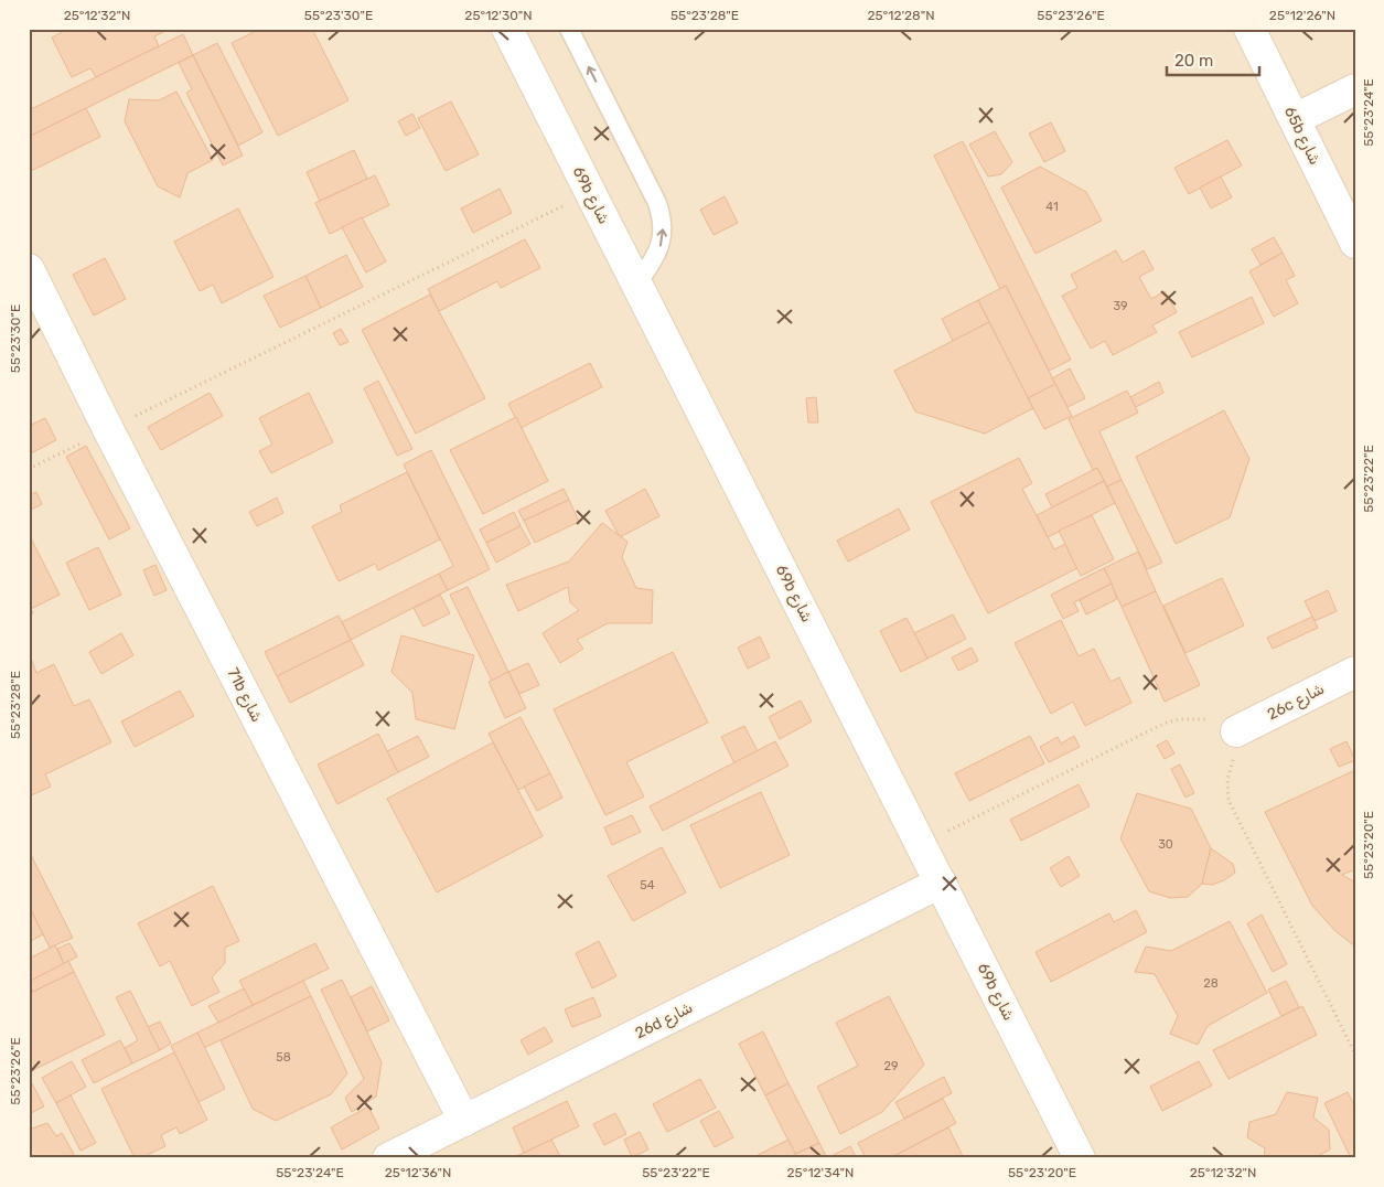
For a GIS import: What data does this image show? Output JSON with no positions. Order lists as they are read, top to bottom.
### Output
{
  "streets": {
    "street": [
      "65b شارع",
      "69b شارع",
      "71b شارع",
      "26c شارع",
      "26d شارع"
    ]
  },
  "crossings": [
    ["69b شارع", "26d شارع"],
    ["71b شارع", "26d شارع"]
  ],
  "house_numbers": [
    "41",
    "39",
    "30",
    "54",
    "28",
    "58",
    "29"
  ],
  "scale_bar": "20 m",
  "coordinates": [
    "25°12'32\"N",
    "55°23'30\"E",
    "25°12'30\"N",
    "55°23'28\"E",
    "25°12'28\"N",
    "55°23'26\"E",
    "25°12'26\"N",
    "55°23'24\"E",
    "55°23'22\"E",
    "55°23'20\"E",
    "25°12'36\"N",
    "25°12'34\"N"
  ]
}
